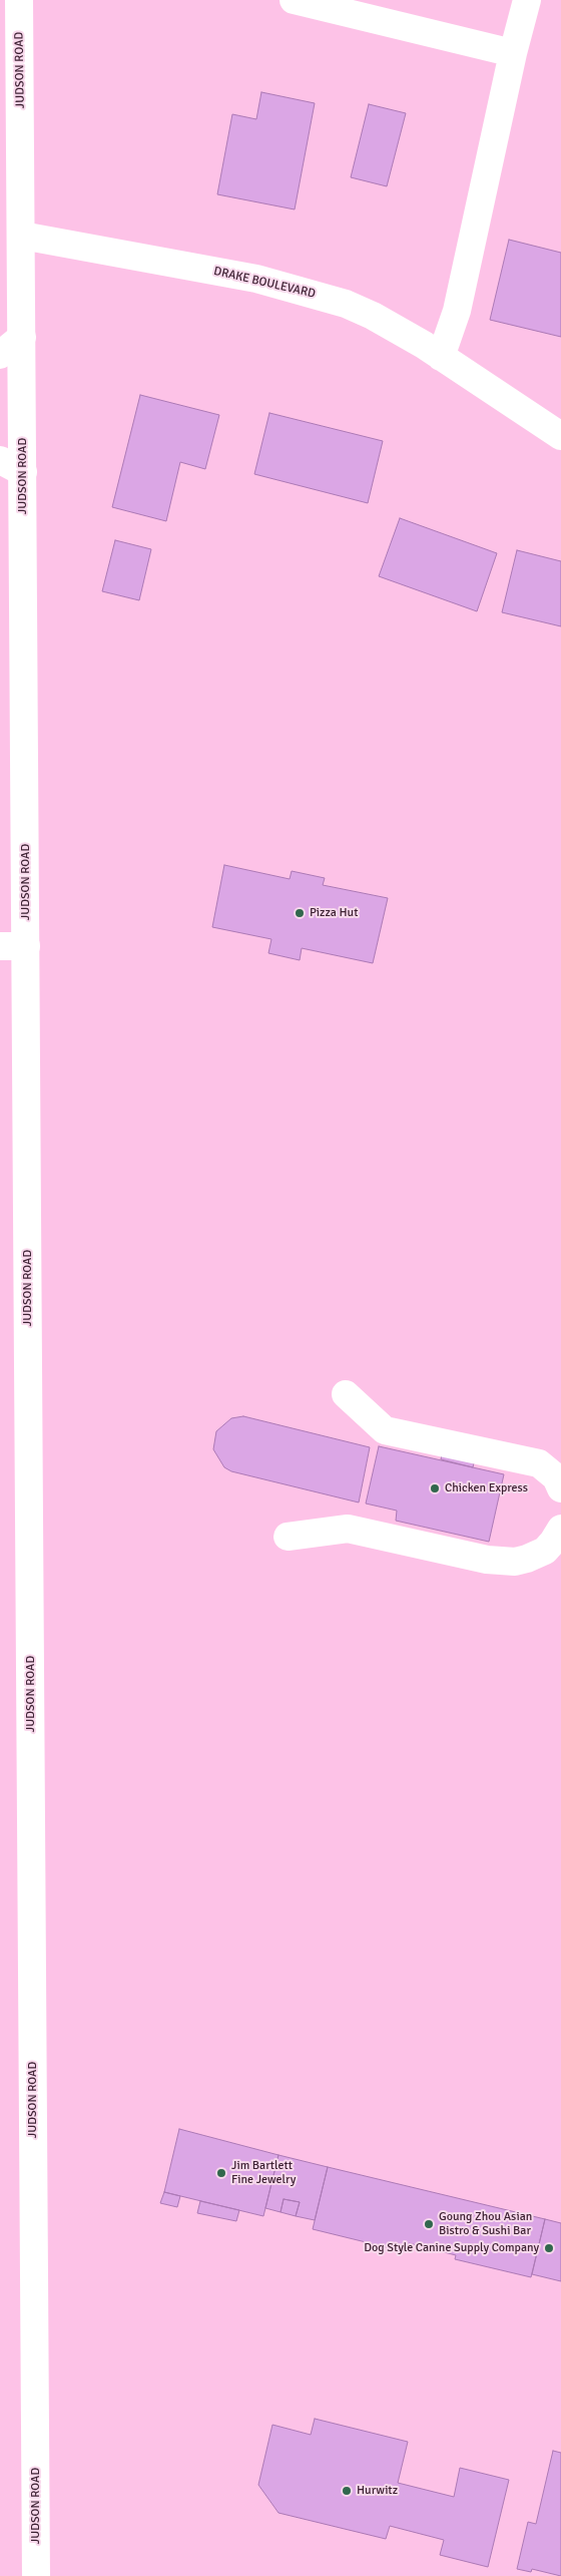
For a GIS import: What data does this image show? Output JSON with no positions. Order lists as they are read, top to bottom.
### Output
{
  "streets": {
    "main road": ["JUDSON ROAD", "DRAKE BOULEVARD"]
  },
  "crossings": [
    ["JUDSON ROAD", "DRAKE BOULEVARD"]
  ],
  "places": [
    "Pizza Hut",
    "Chicken Express",
    "Jim Bartlett Fine Jewelry",
    "Goung Zhou Asian Bistro & Sushi Bar",
    "Dog Style Canine Supply Company",
    "Hurwitz"
  ]
}
